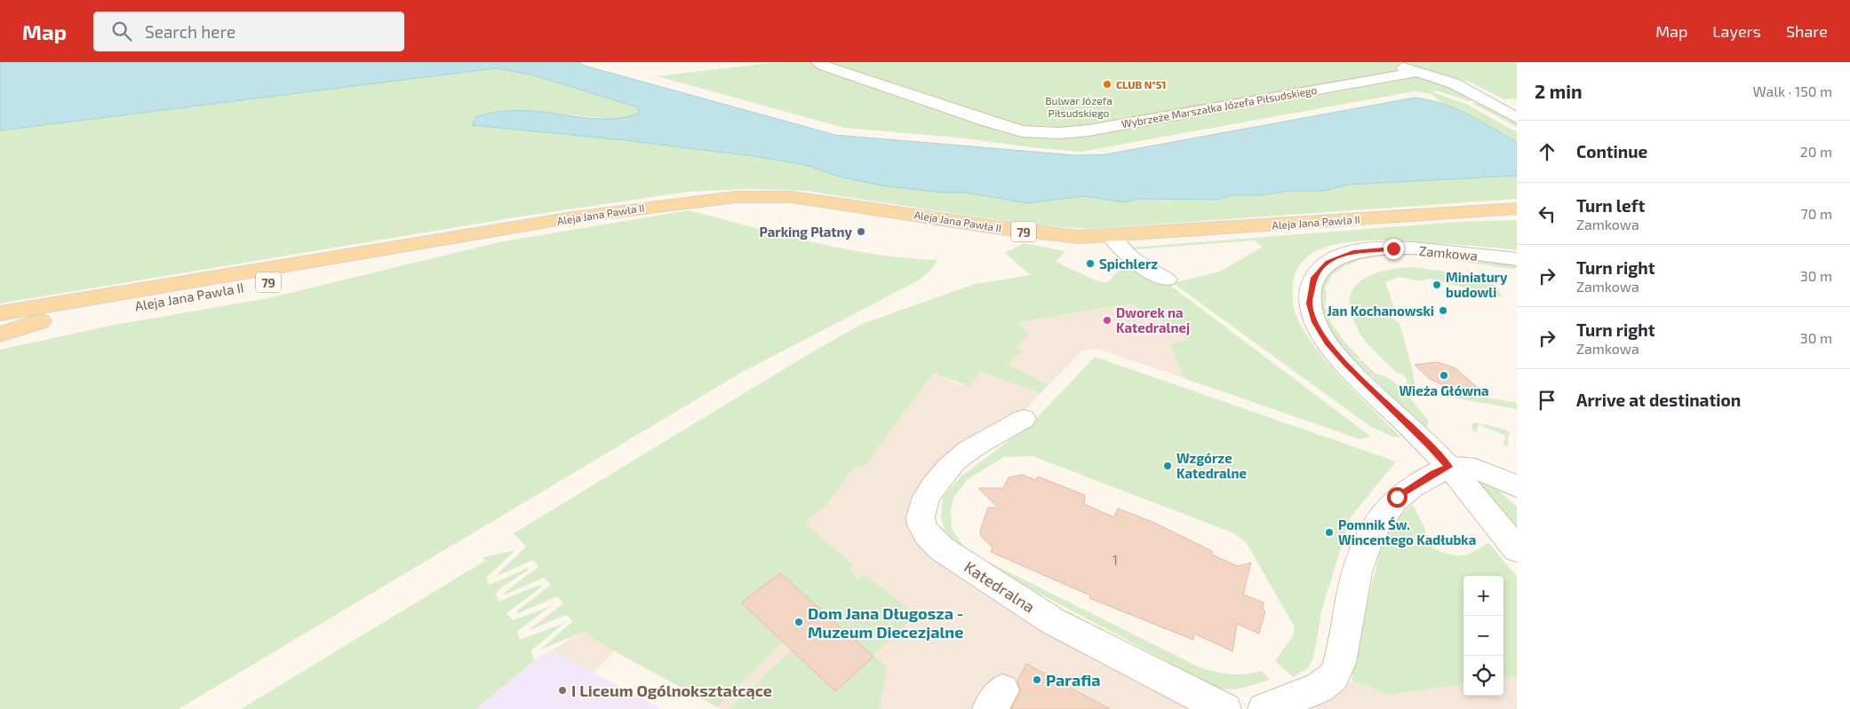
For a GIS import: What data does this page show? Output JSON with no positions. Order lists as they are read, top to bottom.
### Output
{
  "streets": {
    "main road": ["Aleja Jana Pawła II", "79"],
    "street": ["Wybrzeże Marszałka Józefa Piłsudskiego", "Zamkowa", "Katedralna"]
  },
  "parks": ["Bulwar Józefa Piłsudskiego"],
  "places": [
    "CLUB N°51",
    "Parking Płatny",
    "Spichlerz",
    "Miniatury budowli",
    "Jan Kochanowski",
    "Dworek na Katedralnej",
    "Wieża Główna",
    "Wzgórze Katedralne",
    "Pomnik Św. Wincentego Kadłubka",
    "Dom Jana Długosza - Muzeum Diecezjalne",
    "Parafia",
    "I Liceum Ogólnokształcące"
  ],
  "house_numbers": ["1"],
  "page": {
    "header": "Map",
    "search": "Search here",
    "nav": ["Map", "Layers", "Share"],
    "heading": ["2 min", "Walk · 150 m"],
    "list": [
      ["Continue", "20 m"],
      ["Turn left", "Zamkowa", "70 m"],
      ["Turn right", "Zamkowa", "30 m"],
      ["Turn right", "Zamkowa", "30 m"],
      "Arrive at destination"
    ],
    "map_buttons": ["+", "−"]
  }
}
